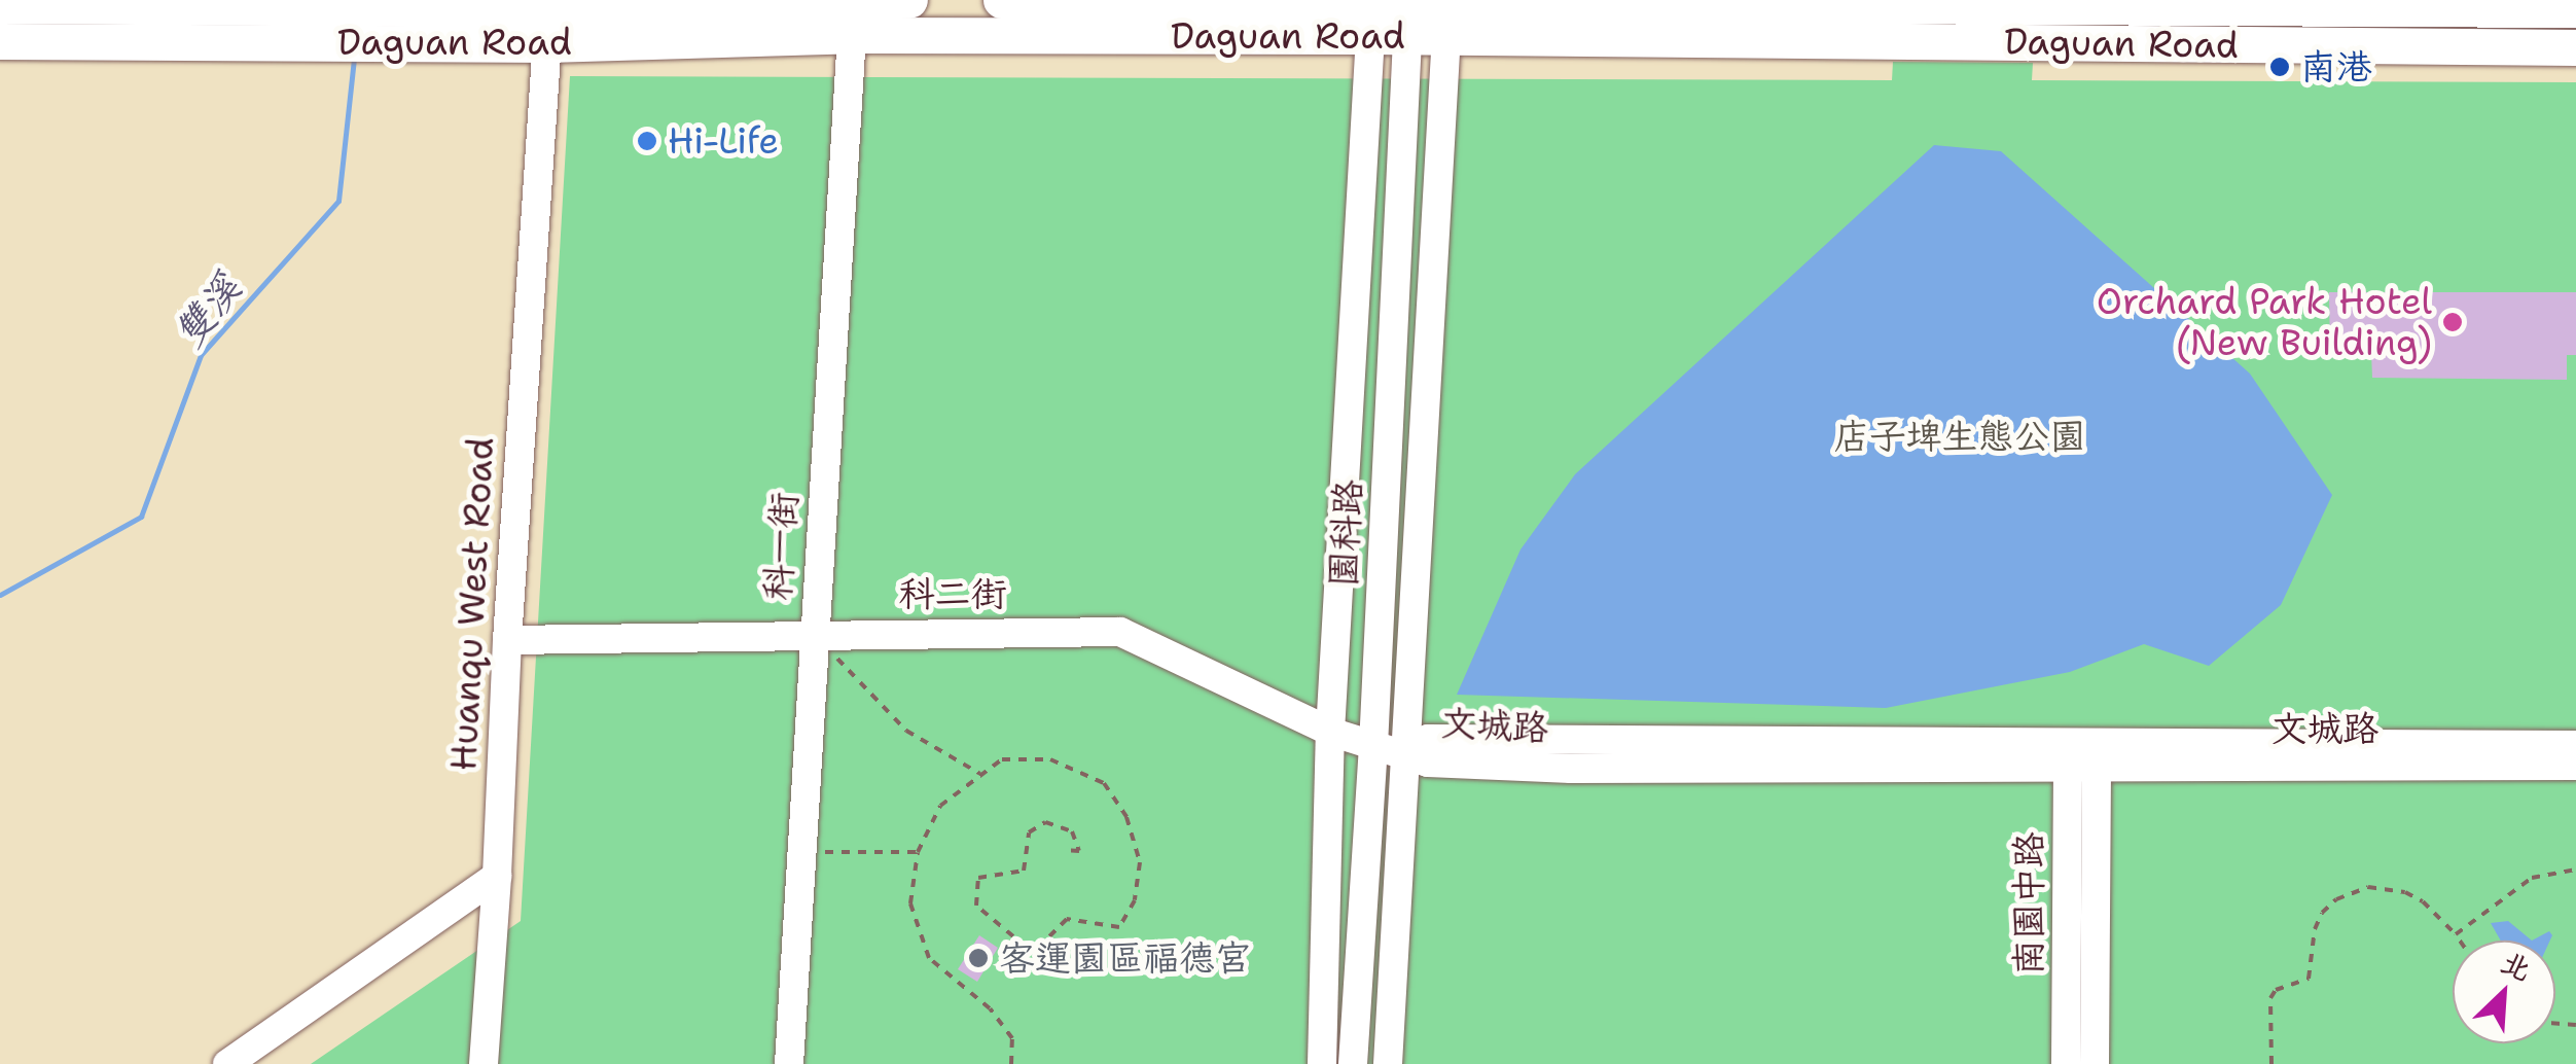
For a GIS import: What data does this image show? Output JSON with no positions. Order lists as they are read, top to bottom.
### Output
{
  "streets": {
    "main road": ["Daguan Road"],
    "street": [
      "園科路",
      "科一街",
      "科二街",
      "Huanqu West Road",
      "文城路",
      "南園中路"
    ]
  },
  "crossings": [
    ["Daguan Road", "園科路"],
    ["Daguan Road", "科一街"],
    ["Daguan Road", "Huanqu West Road"],
    ["園科路", "科二街"],
    ["科一街", "科二街"],
    ["科二街", "Huanqu West Road"],
    ["科二街", "文城路"],
    ["文城路", "南園中路"]
  ],
  "water": ["雙溪"],
  "parks": ["店子埤生態公園"],
  "places": [
    "南港",
    "Hi-Life",
    "Orchard Park Hotel (New Building)",
    "客運園區福德宮"
  ],
  "north": "top right"
}
